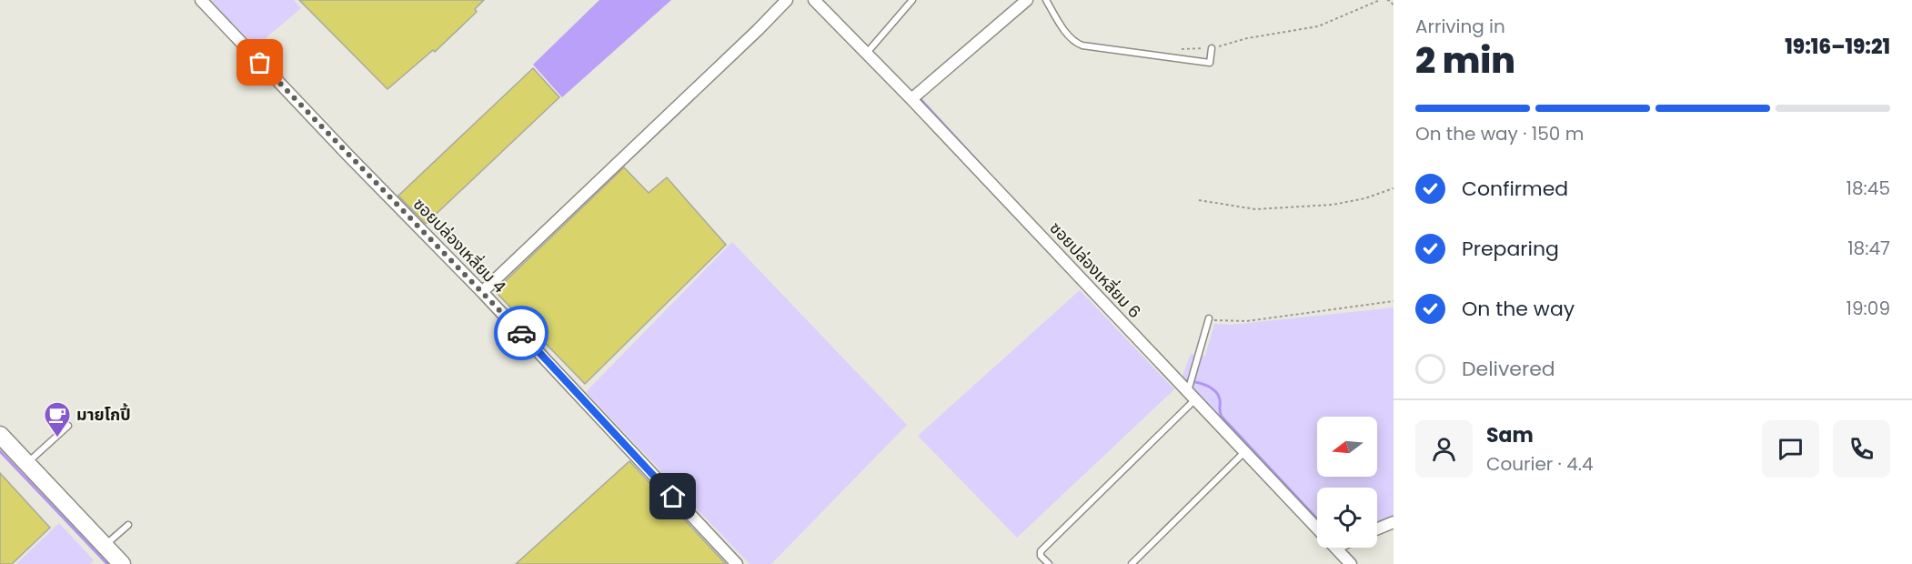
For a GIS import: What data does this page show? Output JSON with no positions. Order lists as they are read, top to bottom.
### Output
{
  "streets": {
    "street": ["ซอยปล่องเหลี่ยม 4", "ซอยปล่องเหลี่ยม 6"]
  },
  "places": {
    "cafe": ["มายโกปี้"]
  },
  "north": "left",
  "page": {
    "heading": ["2 min", "Arriving in", "19:16–19:21"],
    "panel": ["Sam", "Courier · 4.4"],
    "bar": "On the way · 150 m",
    "list": [
      ["Confirmed", "18:45"],
      ["Preparing", "18:47"],
      ["On the way", "19:09"],
      "Delivered"
    ]
  }
}
